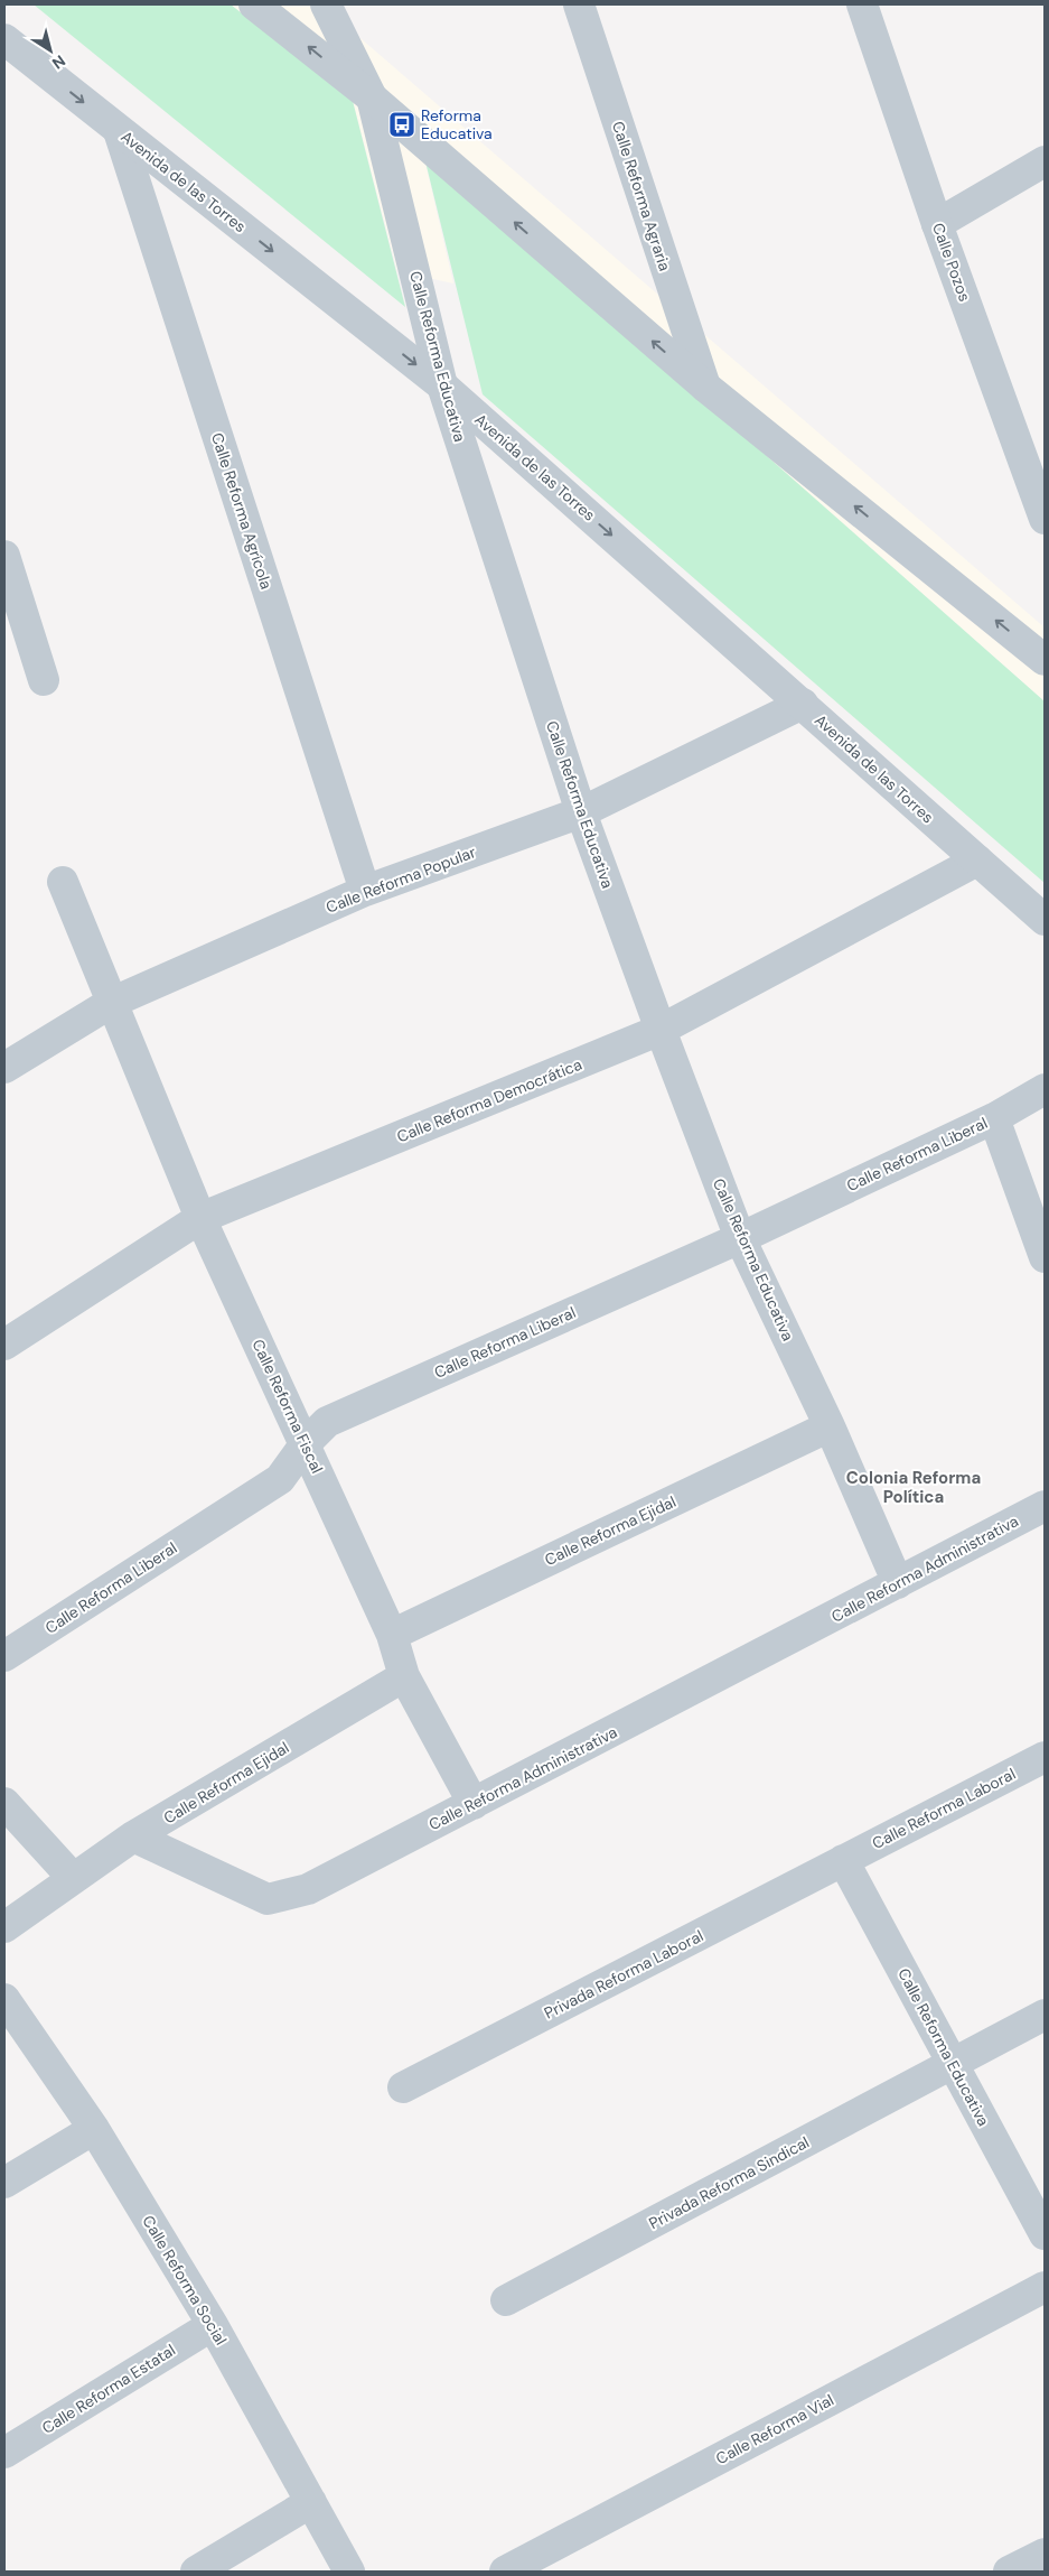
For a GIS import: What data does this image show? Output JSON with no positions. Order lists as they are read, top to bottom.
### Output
{
  "streets": {
    "street": [
      "Avenida de las Torres",
      "Calle Reforma Agraria",
      "Calle Pozos",
      "Calle Reforma Educativa",
      "Calle Reforma Agrícola",
      "Calle Reforma Popular",
      "Calle Reforma Democrática",
      "Calle Reforma Liberal",
      "Calle Reforma Fiscal",
      "Calle Reforma Ejidal",
      "Calle Reforma Administrativa",
      "Calle Reforma Laboral",
      "Privada Reforma Laboral",
      "Privada Reforma Sindical",
      "Calle Reforma Social",
      "Calle Reforma Estatal",
      "Calle Reforma Vial"
    ]
  },
  "crossings": [
    ["Avenida de las Torres", "Calle Reforma Educativa"],
    ["Avenida de las Torres", "Calle Reforma Agrícola"],
    ["Avenida de las Torres", "Calle Reforma Popular"],
    ["Avenida de las Torres", "Calle Reforma Democrática"],
    ["Calle Reforma Educativa", "Calle Reforma Popular"],
    ["Calle Reforma Educativa", "Calle Reforma Democrática"],
    ["Calle Reforma Educativa", "Calle Reforma Liberal"],
    ["Calle Reforma Educativa", "Calle Reforma Ejidal"],
    ["Calle Reforma Educativa", "Calle Reforma Administrativa"],
    ["Calle Reforma Educativa", "Calle Reforma Laboral"],
    ["Calle Reforma Educativa", "Privada Reforma Laboral"],
    ["Calle Reforma Educativa", "Privada Reforma Sindical"],
    ["Calle Reforma Agrícola", "Calle Reforma Popular"],
    ["Calle Reforma Popular", "Calle Reforma Fiscal"],
    ["Calle Reforma Democrática", "Calle Reforma Fiscal"],
    ["Calle Reforma Liberal", "Calle Reforma Fiscal"],
    ["Calle Reforma Fiscal", "Calle Reforma Ejidal"],
    ["Calle Reforma Fiscal", "Calle Reforma Administrativa"],
    ["Calle Reforma Ejidal", "Calle Reforma Administrativa"],
    ["Calle Reforma Laboral", "Privada Reforma Laboral"],
    ["Calle Reforma Social", "Calle Reforma Estatal"]
  ],
  "districts": ["Colonia Reforma Política"],
  "places": {
    "bus stop": ["Reforma Educativa"]
  },
  "north": "bottom right"
}
